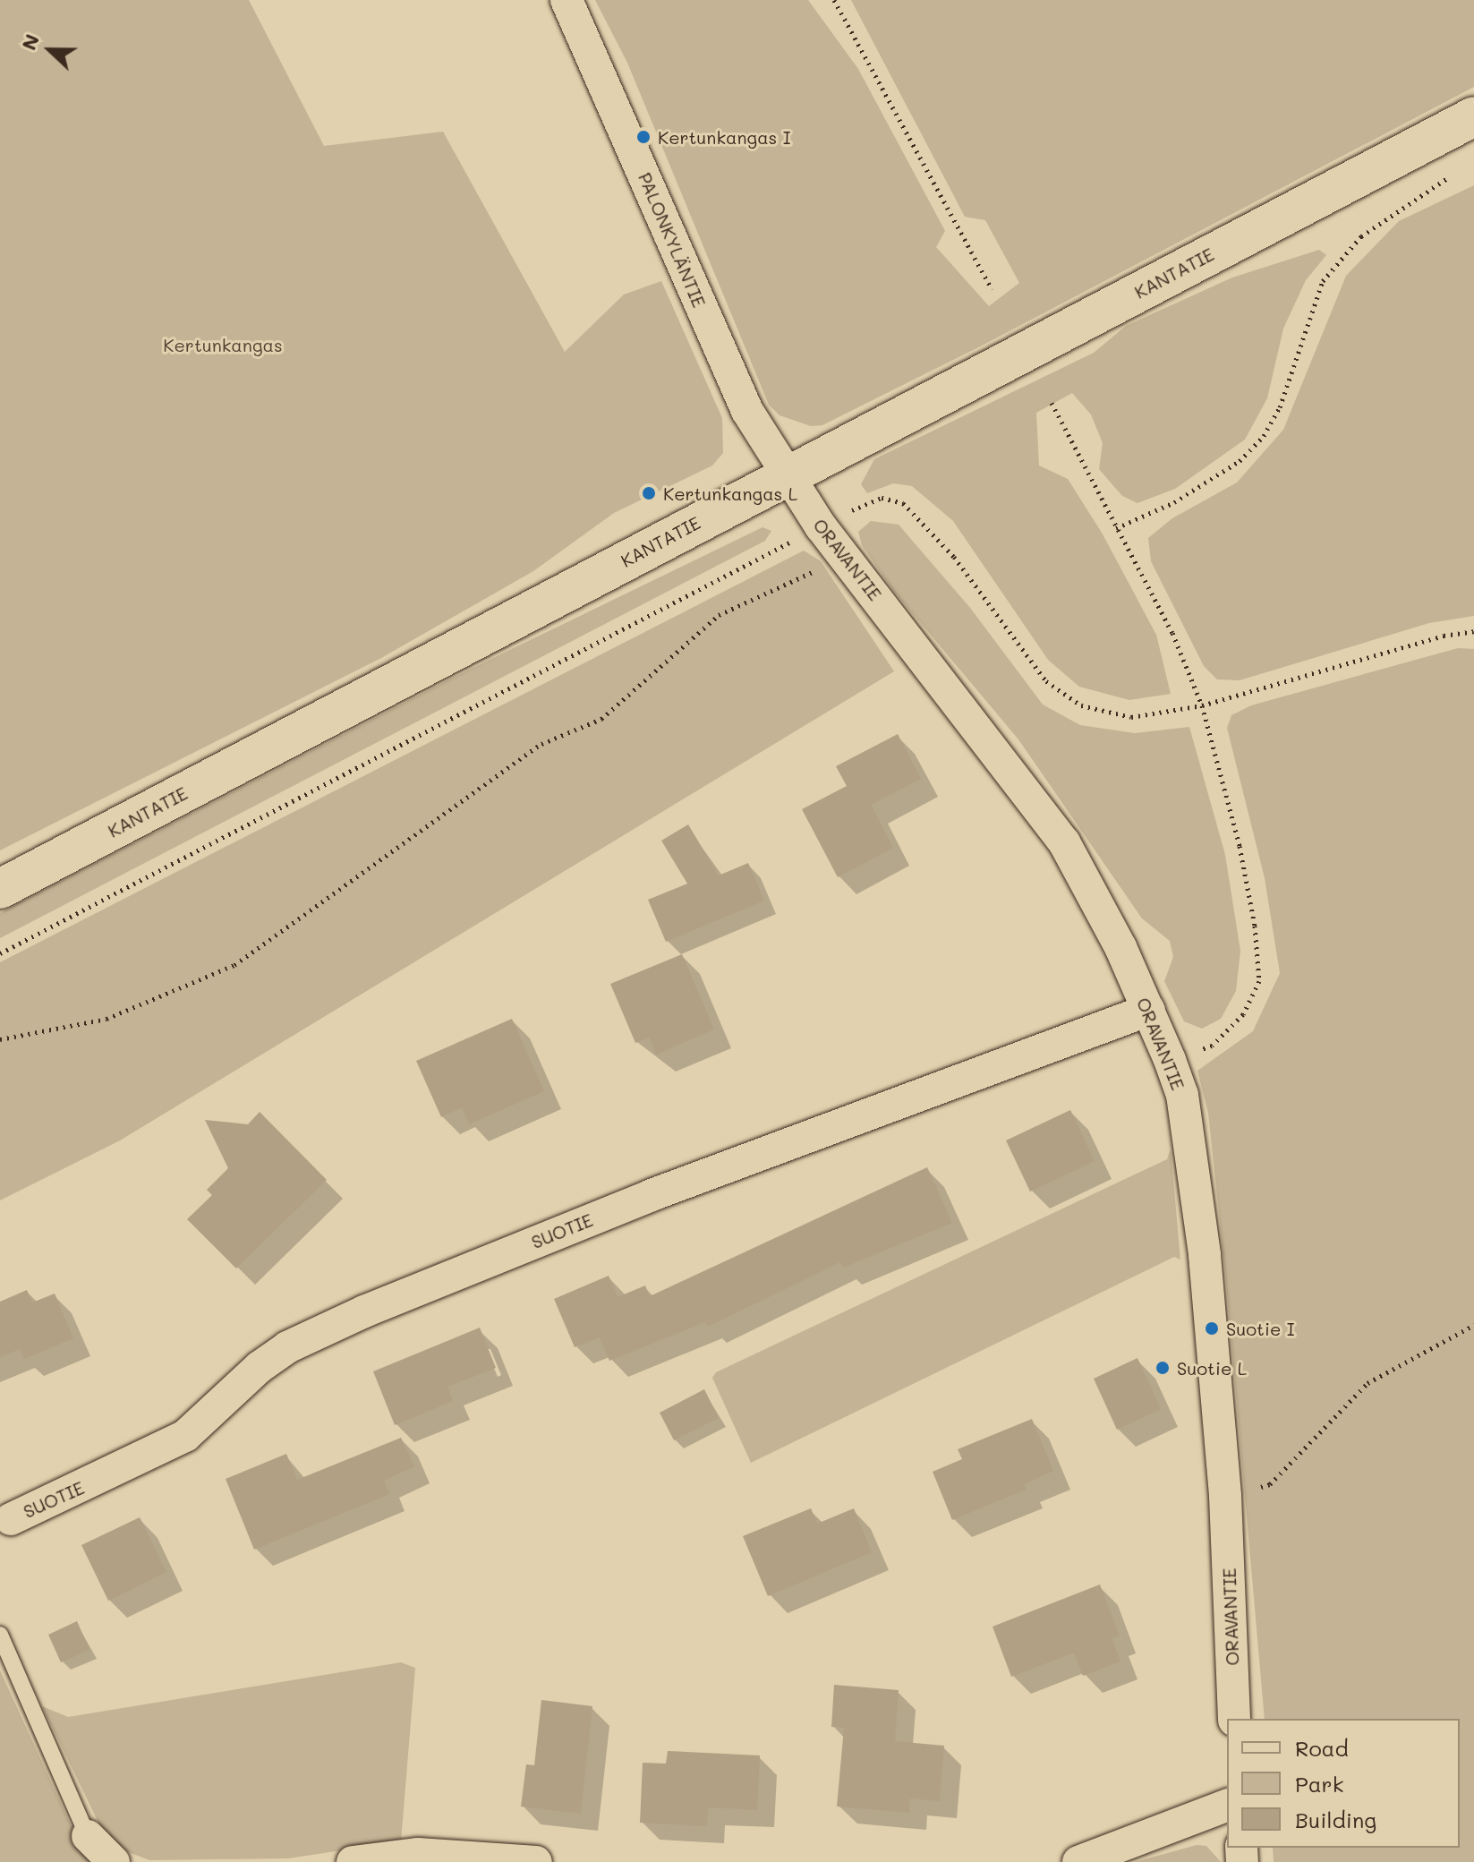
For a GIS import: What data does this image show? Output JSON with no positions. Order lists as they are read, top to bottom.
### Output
{
  "streets": {
    "main road": ["KANTATIE"],
    "street": ["PALONKYLÄNTIE", "ORAVANTIE", "SUOTIE"]
  },
  "crossings": [
    ["PALONKYLÄNTIE", "KANTATIE"],
    ["PALONKYLÄNTIE", "ORAVANTIE"],
    ["KANTATIE", "ORAVANTIE"],
    ["ORAVANTIE", "SUOTIE"]
  ],
  "parks": ["Kertunkangas"],
  "places": [
    "Kertunkangas I",
    "Kertunkangas L",
    "Suotie I",
    "Suotie L"
  ],
  "legend": ["Road", "Park", "Building"],
  "north": "left"
}
